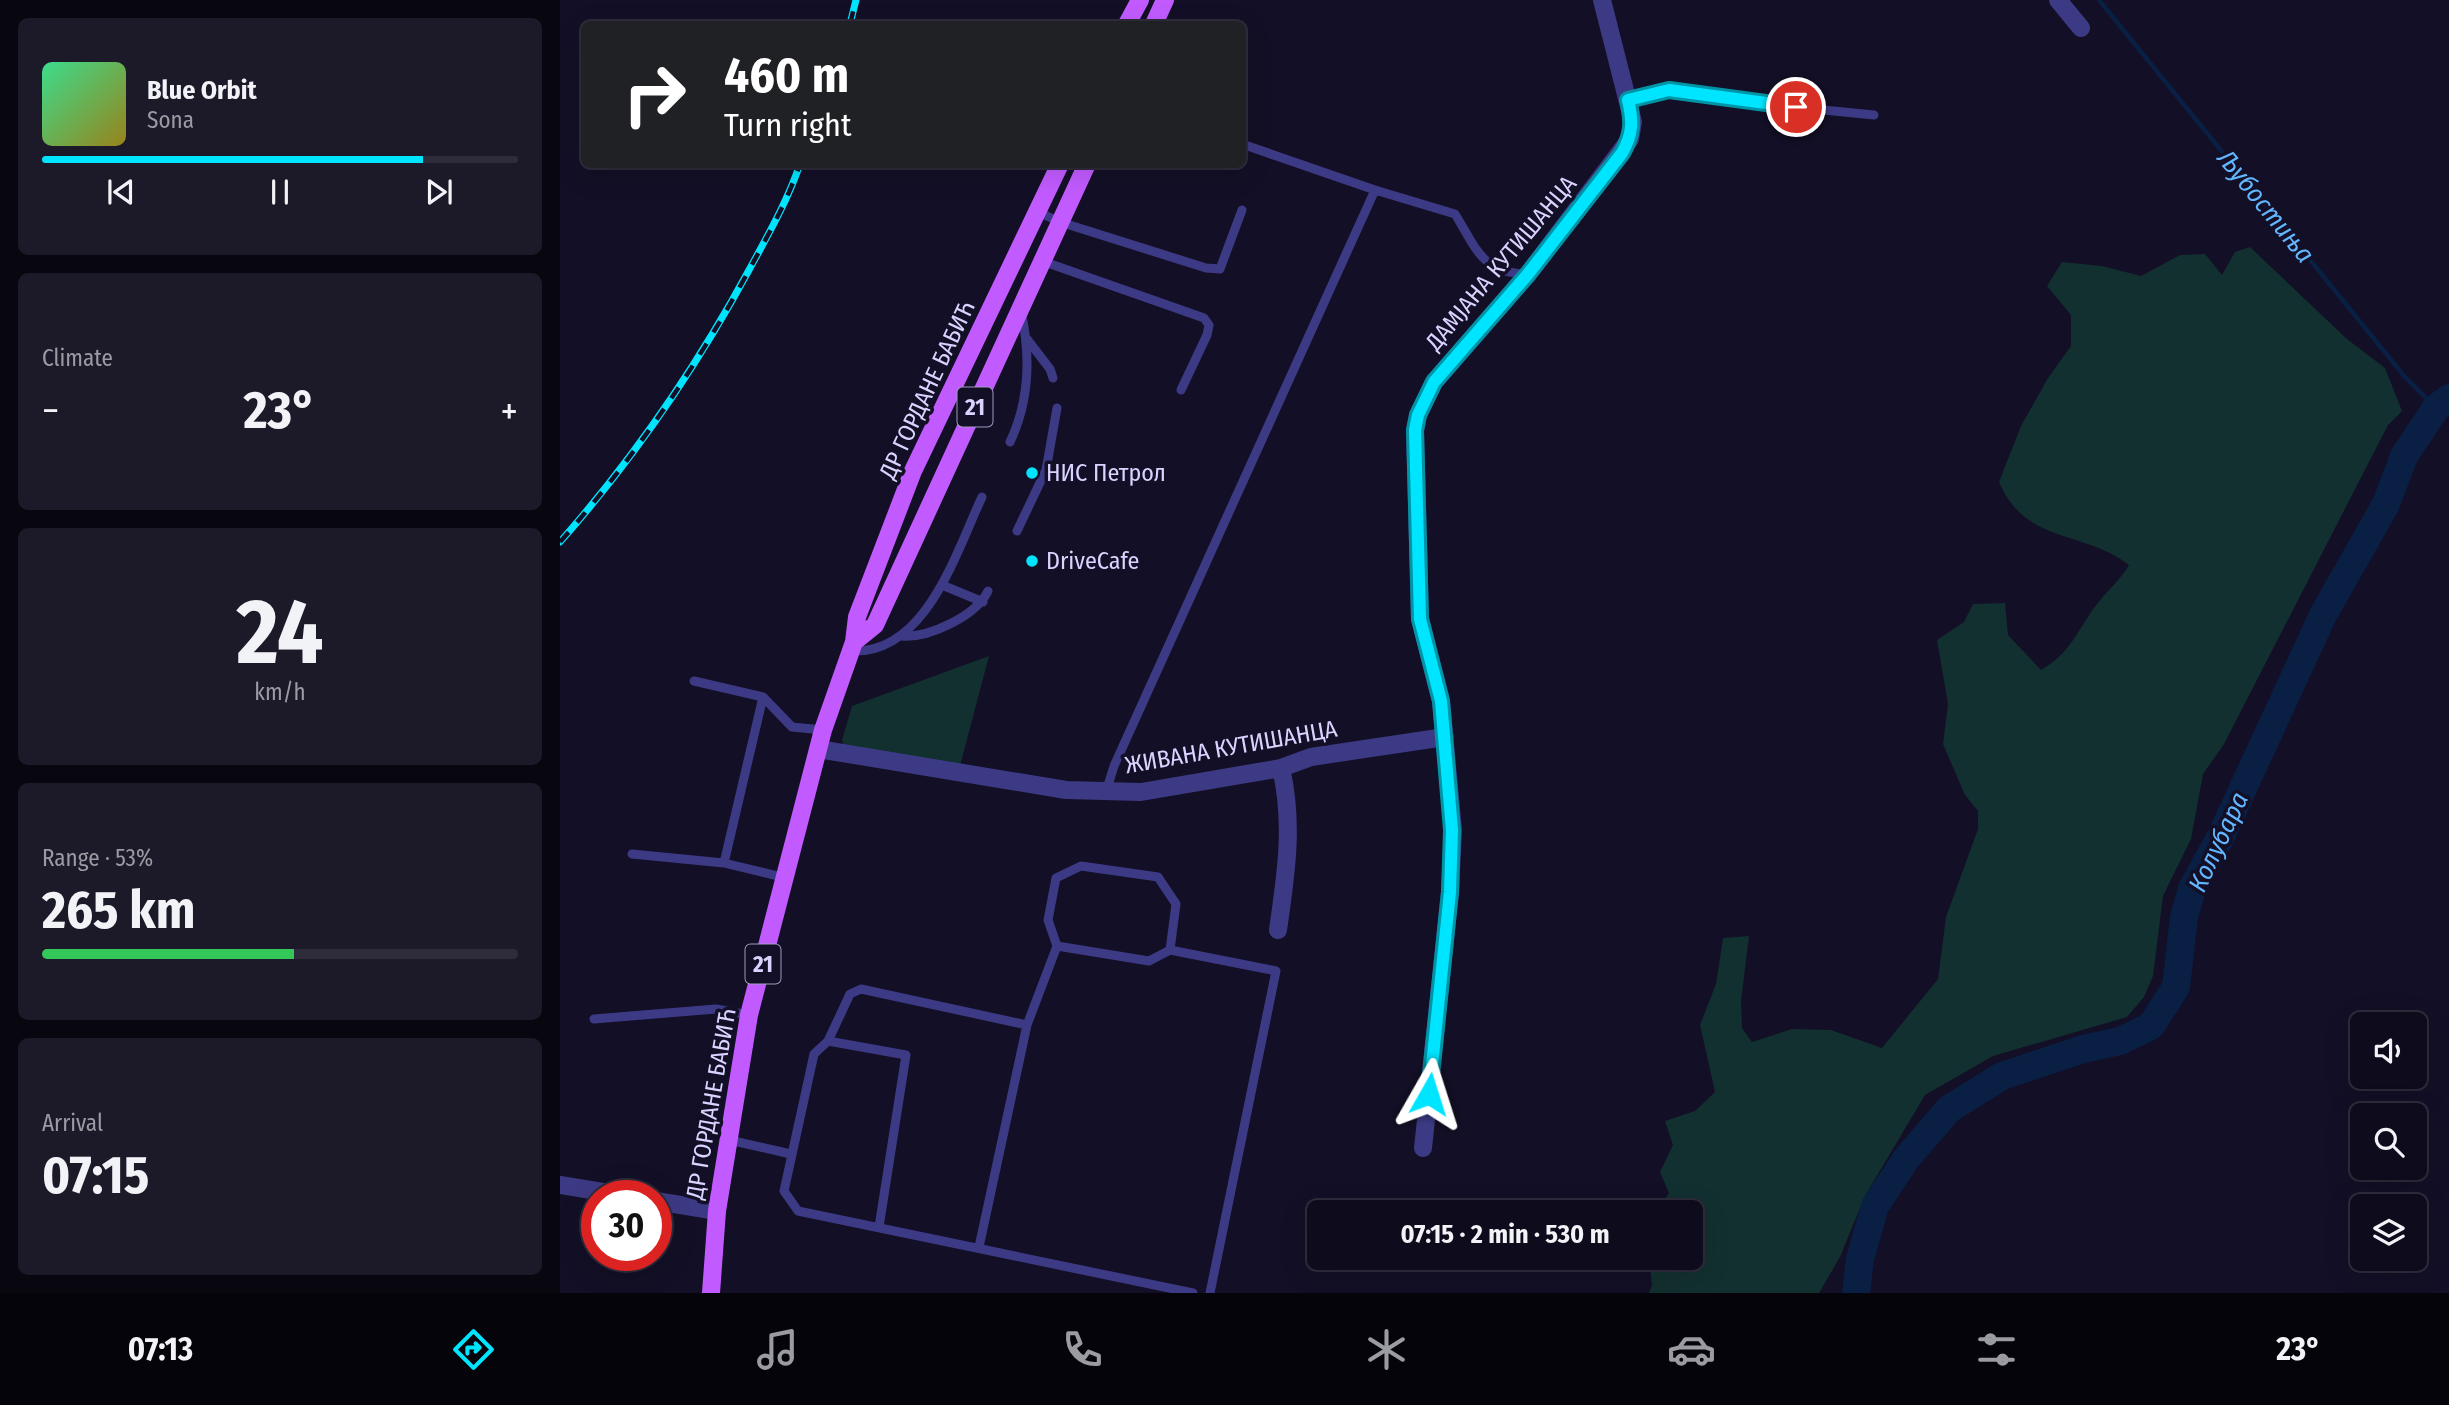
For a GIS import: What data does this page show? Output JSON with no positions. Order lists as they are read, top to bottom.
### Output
{
  "streets": {
    "main road": ["ДР ГОРДАНЕ БАБИЋ", "21"],
    "street": ["ДАМЈАНА КУТИШАНЦА", "ЖИВАНА КУТИШАНЦА"]
  },
  "crossings": [
    ["ДАМЈАНА КУТИШАНЦА", "ЖИВАНА КУТИШАНЦА"],
    ["ДР ГОРДАНЕ БАБИЋ", "ЖИВАНА КУТИШАНЦА"]
  ],
  "water": ["Љубостиња", "Колубара"],
  "places": ["НИС Петрол", "DriveCafe"],
  "page": {
    "turn": ["460 m", "Turn right"],
    "song": ["Blue Orbit", "Sona"],
    "tile": [
      "Climate",
      ["24", "km/h"],
      ["Range · 53%", "265 km"],
      ["Arrival", "07:15"]
    ],
    "heat": ["−", "23°", "+"],
    "limit": "30",
    "trip": "07:15 · 2 min · 530 m",
    "tabs": ["07:13", "23°"]
  }
}
